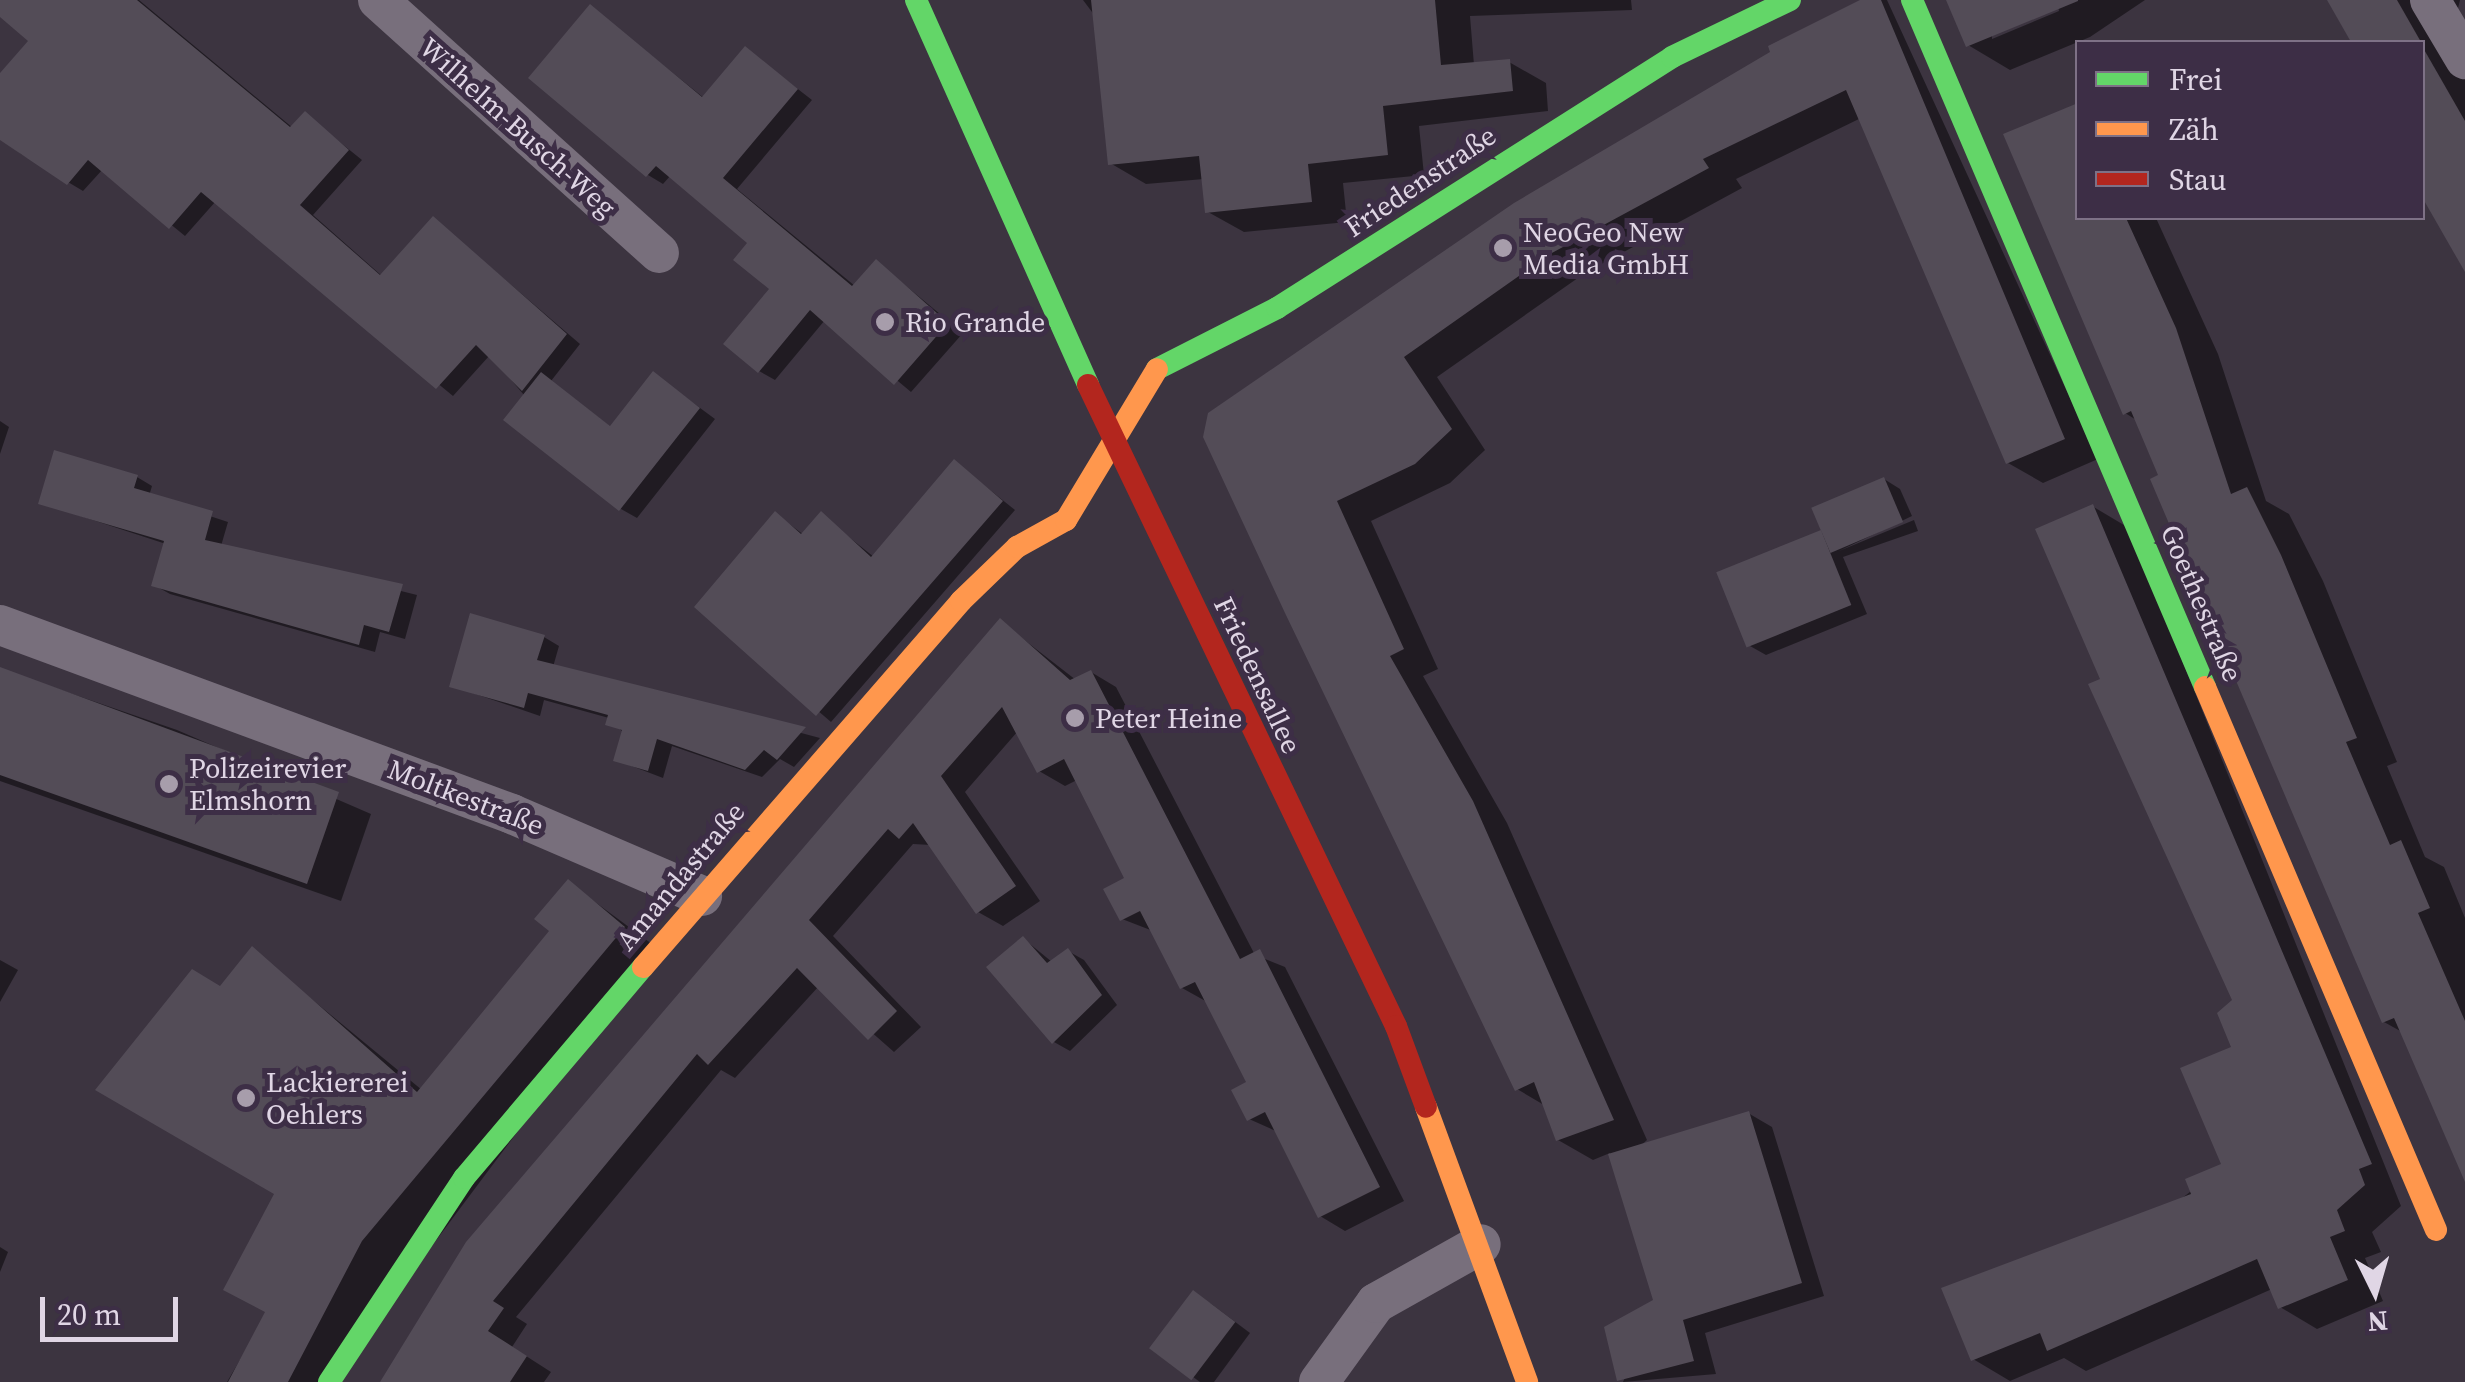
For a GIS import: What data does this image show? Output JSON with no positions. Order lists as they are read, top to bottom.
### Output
{
  "streets": {
    "street": [
      "Wilhelm-Busch-Weg",
      "Friedenstraße",
      "Goethestraße",
      "Friedensallee",
      "Moltkestraße",
      "Amandastraße"
    ]
  },
  "crossings": [
    ["Friedenstraße", "Friedensallee"],
    ["Friedenstraße", "Amandastraße"],
    ["Friedensallee", "Amandastraße"],
    ["Moltkestraße", "Amandastraße"]
  ],
  "places": [
    "NeoGeo New Media GmbH",
    "Rio Grande",
    "Peter Heine",
    "Polizeirevier Elmshorn",
    "Lackiererei Oehlers"
  ],
  "legend": ["Frei", "Zäh", "Stau"],
  "scale_bar": "20 m",
  "north": "bottom"
}
